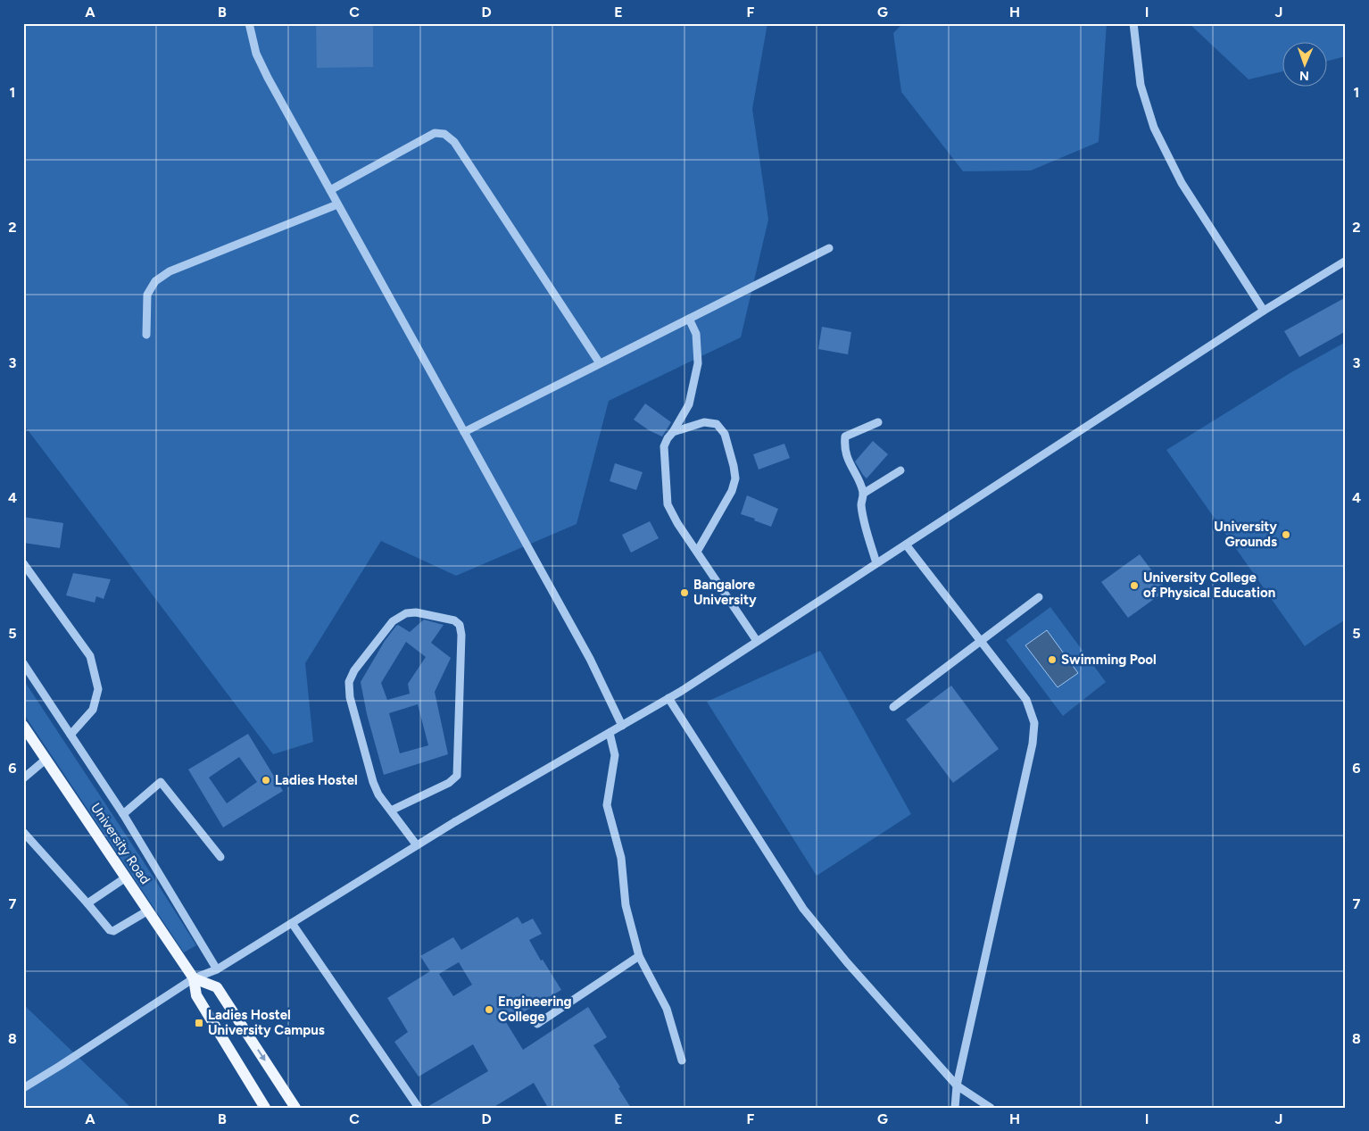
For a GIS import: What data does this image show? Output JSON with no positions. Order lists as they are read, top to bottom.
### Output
{
  "streets": {
    "main road": ["University Road"]
  },
  "places": {
    "other": [
      "University Grounds",
      "University College of Physical Education",
      "Bangalore University",
      "Swimming Pool",
      "Ladies Hostel",
      "Engineering College"
    ],
    "transit": ["Ladies Hostel University Campus"]
  },
  "north": "bottom",
  "grid": {
    "columns": [
      "A",
      "B",
      "C",
      "D",
      "E",
      "F",
      "G",
      "H",
      "I",
      "J"
    ],
    "rows": [
      "1",
      "2",
      "3",
      "4",
      "5",
      "6",
      "7",
      "8"
    ]
  }
}
